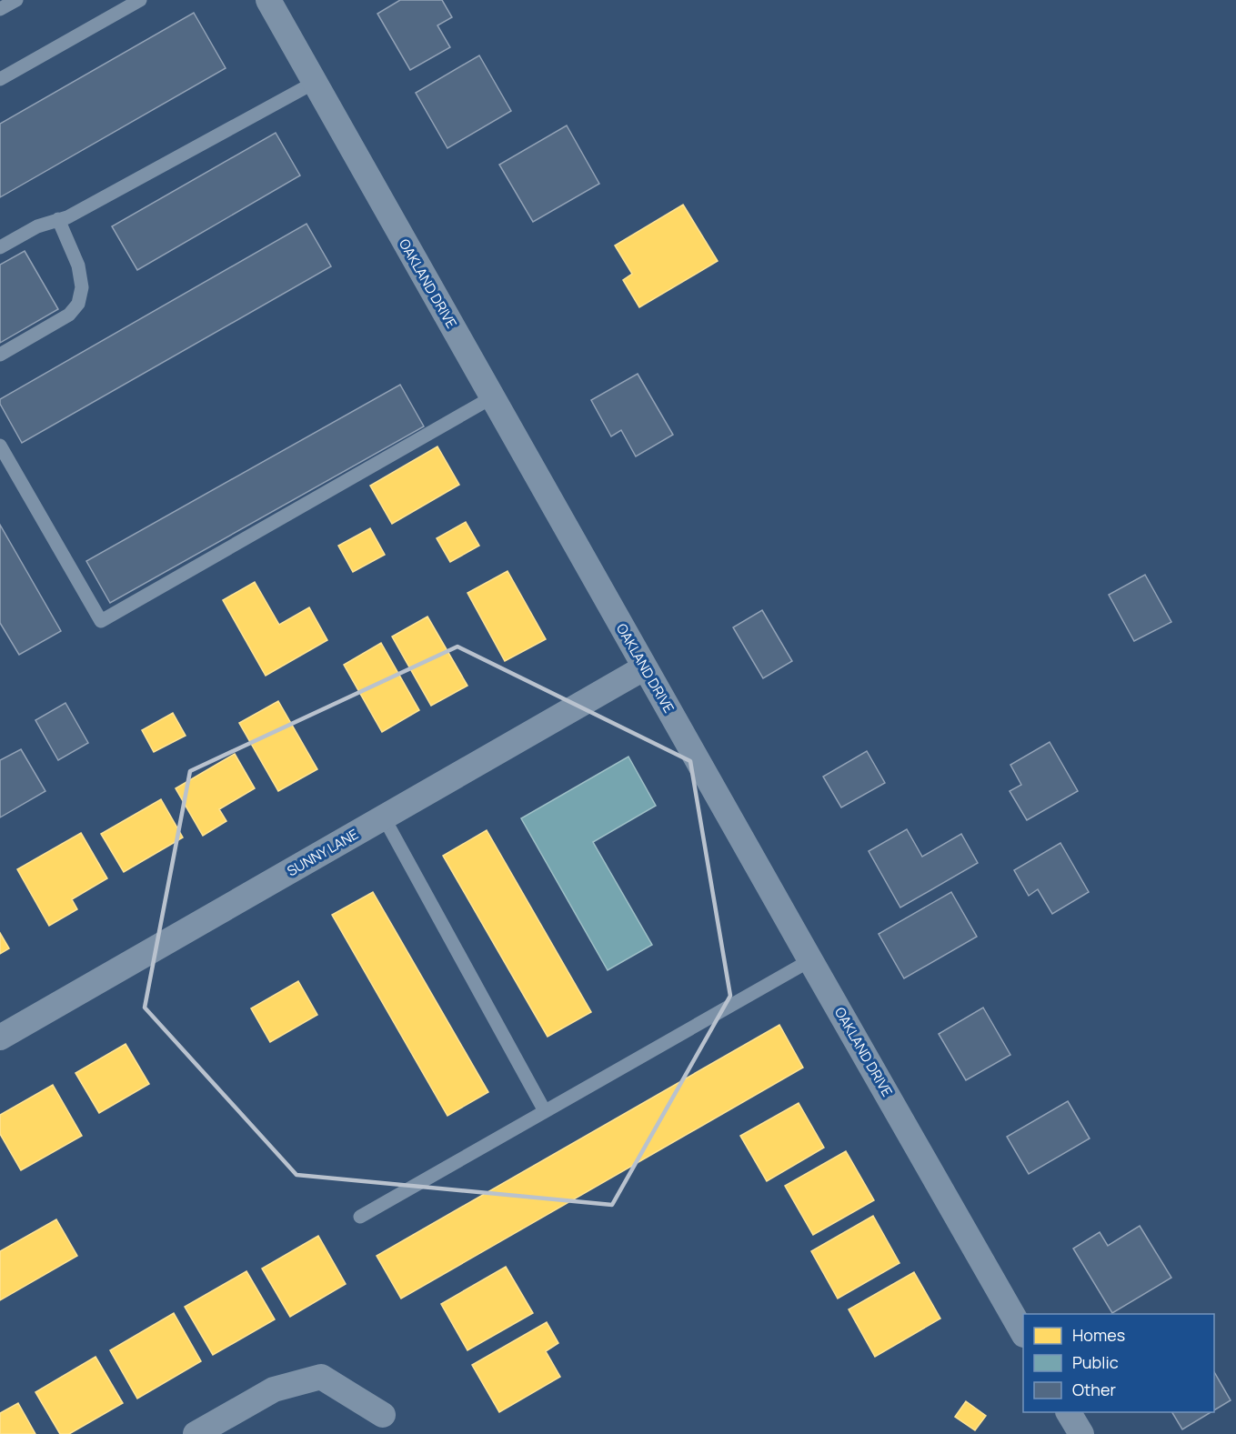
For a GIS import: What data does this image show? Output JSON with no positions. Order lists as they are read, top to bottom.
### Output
{
  "streets": {
    "street": ["OAKLAND DRIVE", "SUNNY LANE"]
  },
  "crossings": [
    ["OAKLAND DRIVE", "SUNNY LANE"]
  ],
  "legend": ["Homes", "Public", "Other"]
}
